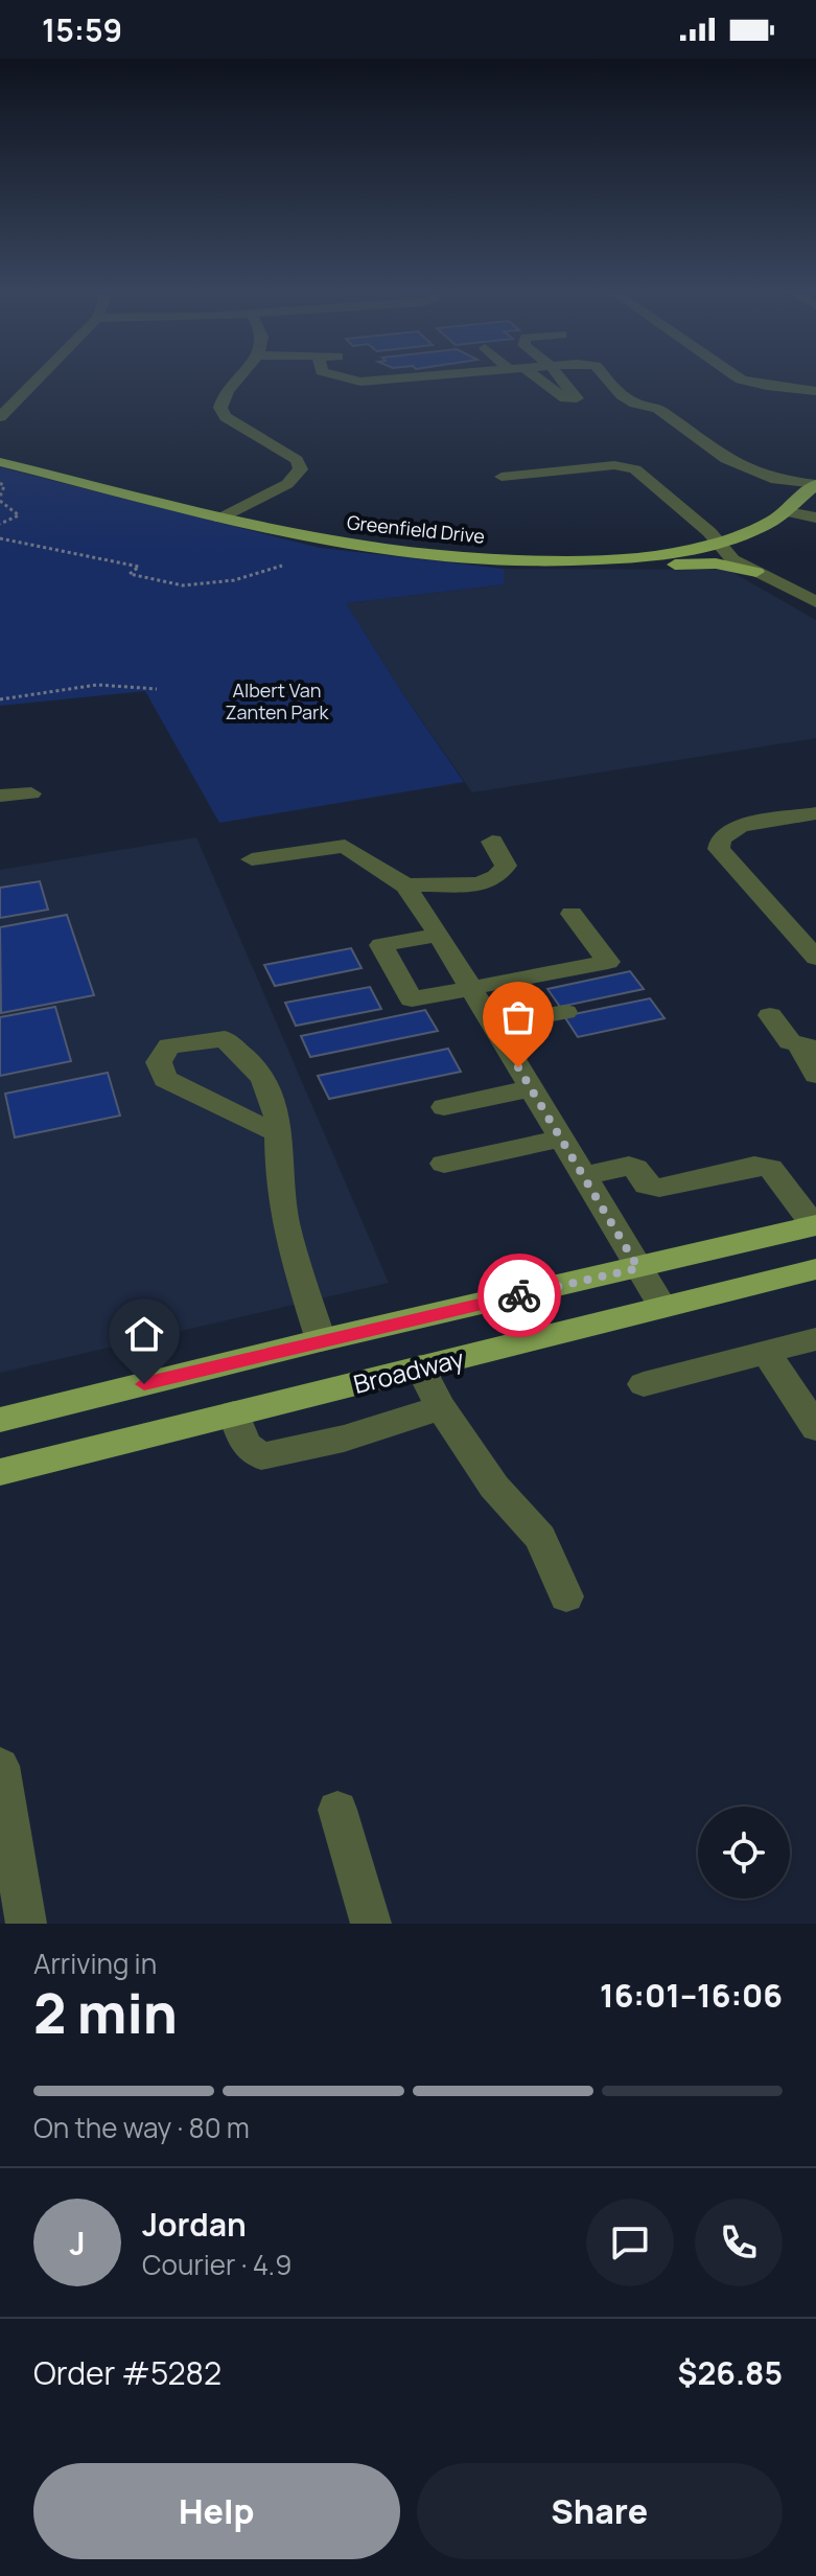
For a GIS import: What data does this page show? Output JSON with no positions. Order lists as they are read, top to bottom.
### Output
{
  "streets": {
    "main road": ["Greenfield Drive", "Broadway"]
  },
  "parks": ["Albert Van Zanten Park"],
  "page": {
    "status": "15:59",
    "heading": ["2 min", "Arriving in", "16:01–16:06"],
    "panel": [
      "Jordan",
      "Courier · 4.9",
      "Order #5282",
      "$26.85"
    ],
    "bar": "On the way · 80 m",
    "round": "J",
    "buttons": ["Help", "Share"]
  }
}
